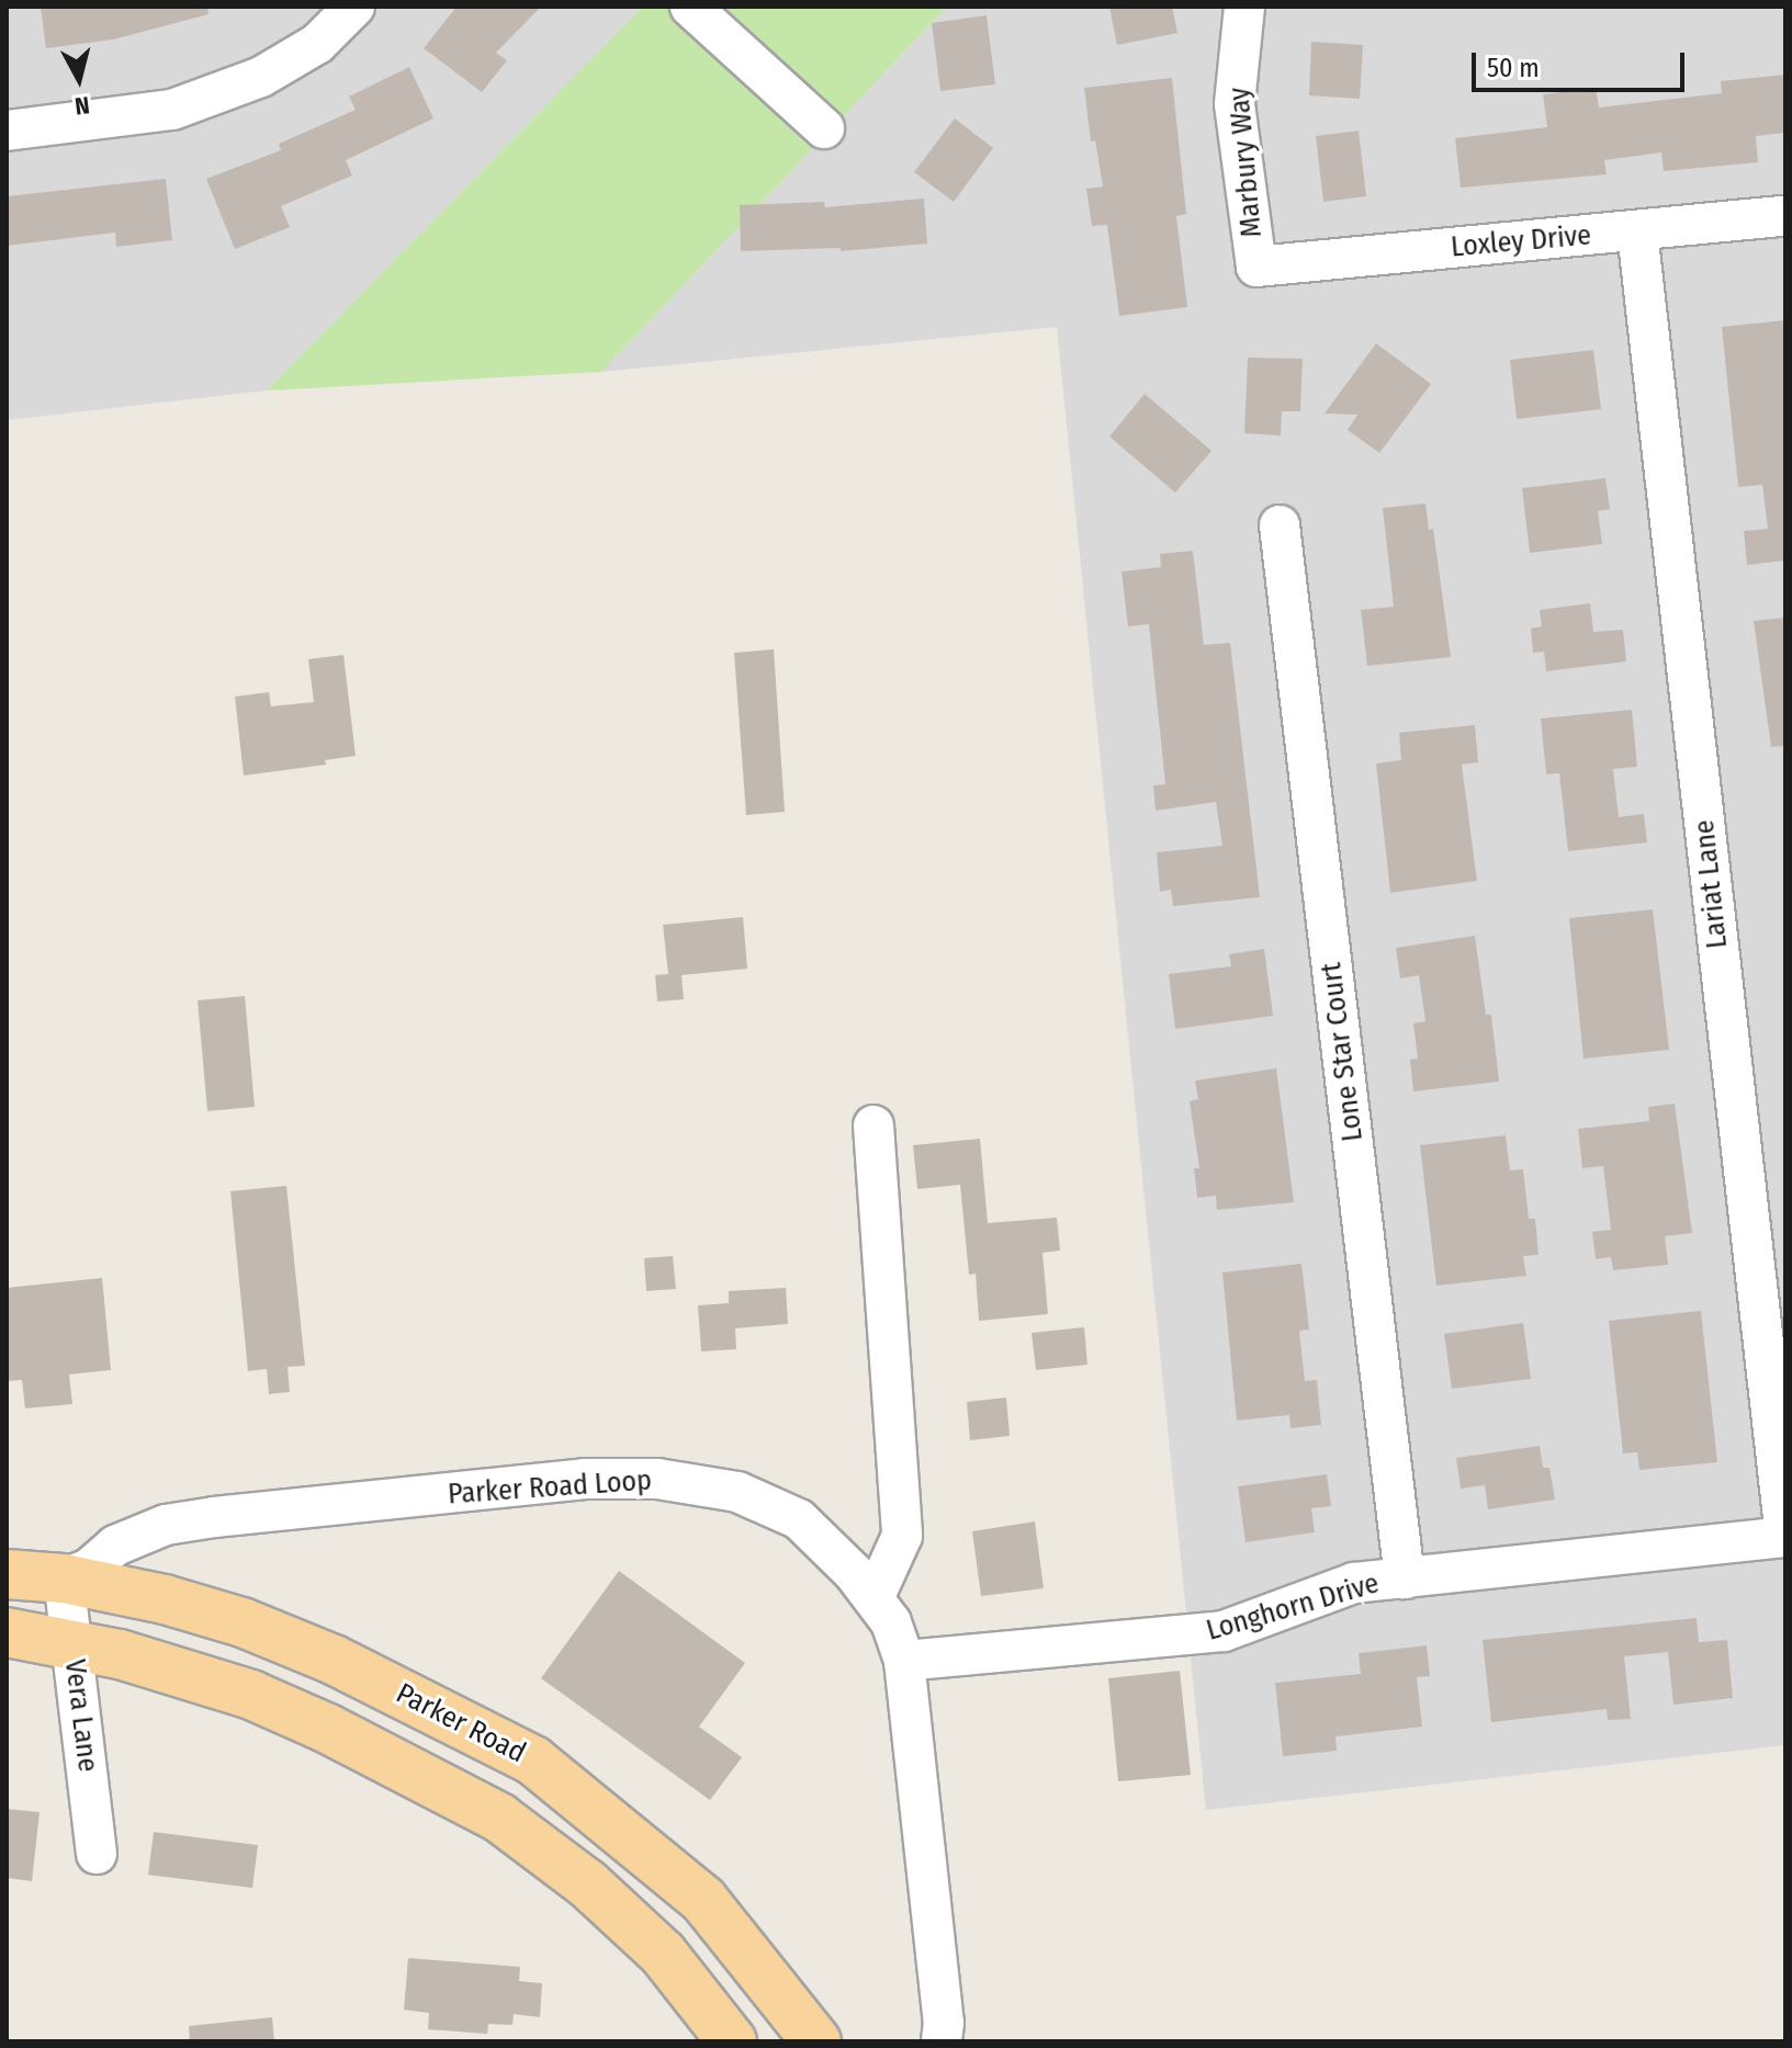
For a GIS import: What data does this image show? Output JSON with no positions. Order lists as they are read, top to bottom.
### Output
{
  "streets": {
    "main road": ["Parker Road"],
    "street": [
      "Marbury Way",
      "Loxley Drive",
      "Lariat Lane",
      "Lone Star Court",
      "Parker Road Loop",
      "Longhorn Drive",
      "Vera Lane"
    ]
  },
  "crossings": [
    ["Marbury Way", "Loxley Drive"],
    ["Loxley Drive", "Lariat Lane"],
    ["Lariat Lane", "Longhorn Drive"],
    ["Lone Star Court", "Longhorn Drive"],
    ["Parker Road Loop", "Longhorn Drive"],
    ["Parker Road Loop", "Vera Lane"],
    ["Parker Road Loop", "Parker Road"],
    ["Vera Lane", "Parker Road"]
  ],
  "scale_bar": "50 m",
  "north": "bottom"
}
